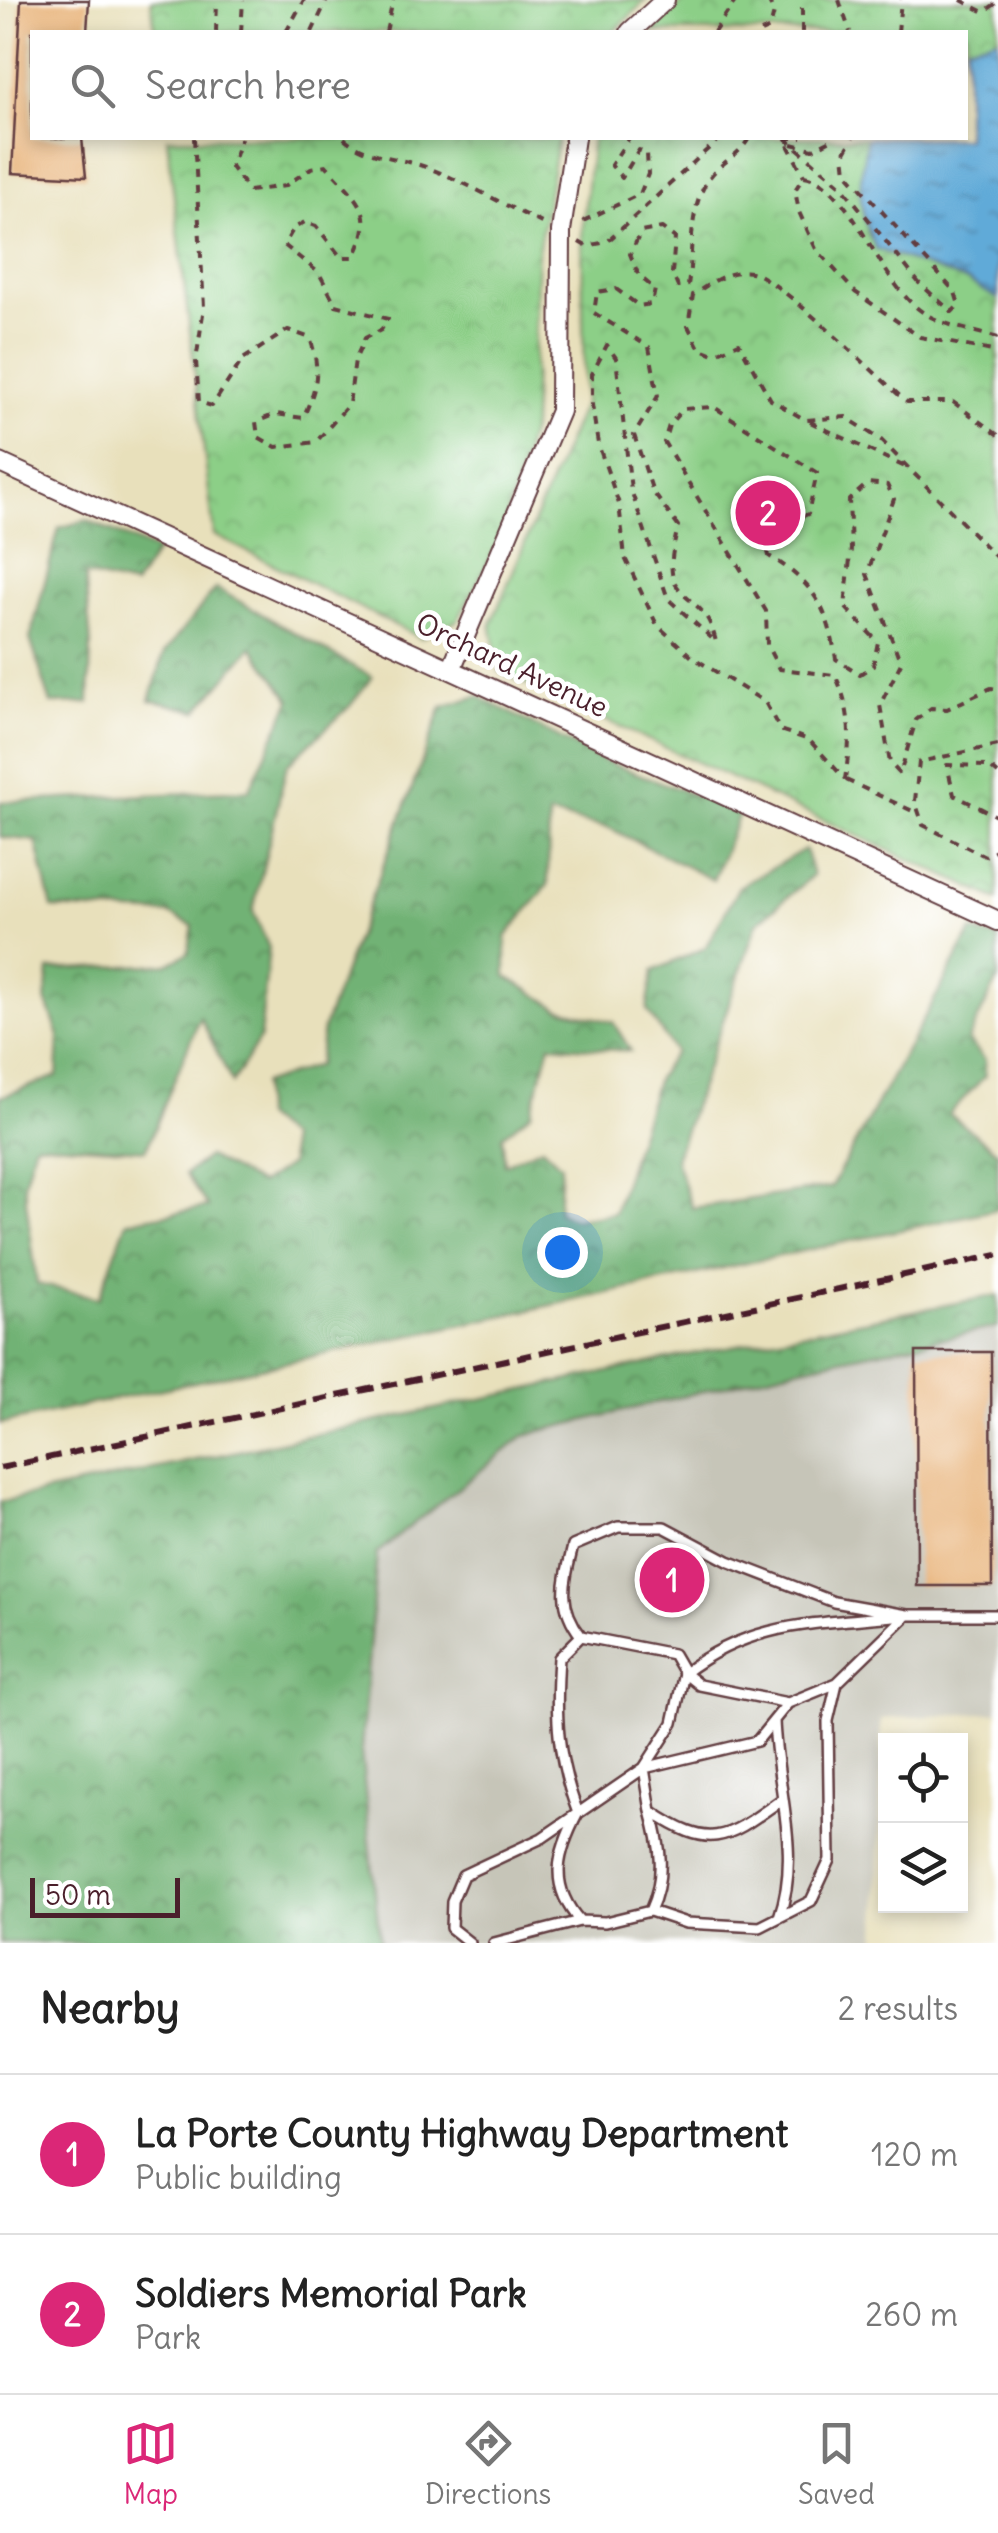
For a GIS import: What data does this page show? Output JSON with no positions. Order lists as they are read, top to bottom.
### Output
{
  "streets": {
    "street": ["Orchard Avenue"]
  },
  "scale_bar": "50 m",
  "page": {
    "search": "Search here",
    "pins": ["2", "1"],
    "scale": "50 m",
    "heading": ["Nearby", "2 results"],
    "list": [
      {
        "mark": "1",
        "name": "La Porte County Highway Department",
        "note": "Public building",
        "value": "120 m"
      },
      {
        "mark": "2",
        "name": "Soldiers Memorial Park",
        "note": "Park",
        "value": "260 m"
      }
    ],
    "nav": ["Map", "Directions", "Saved"]
  }
}
